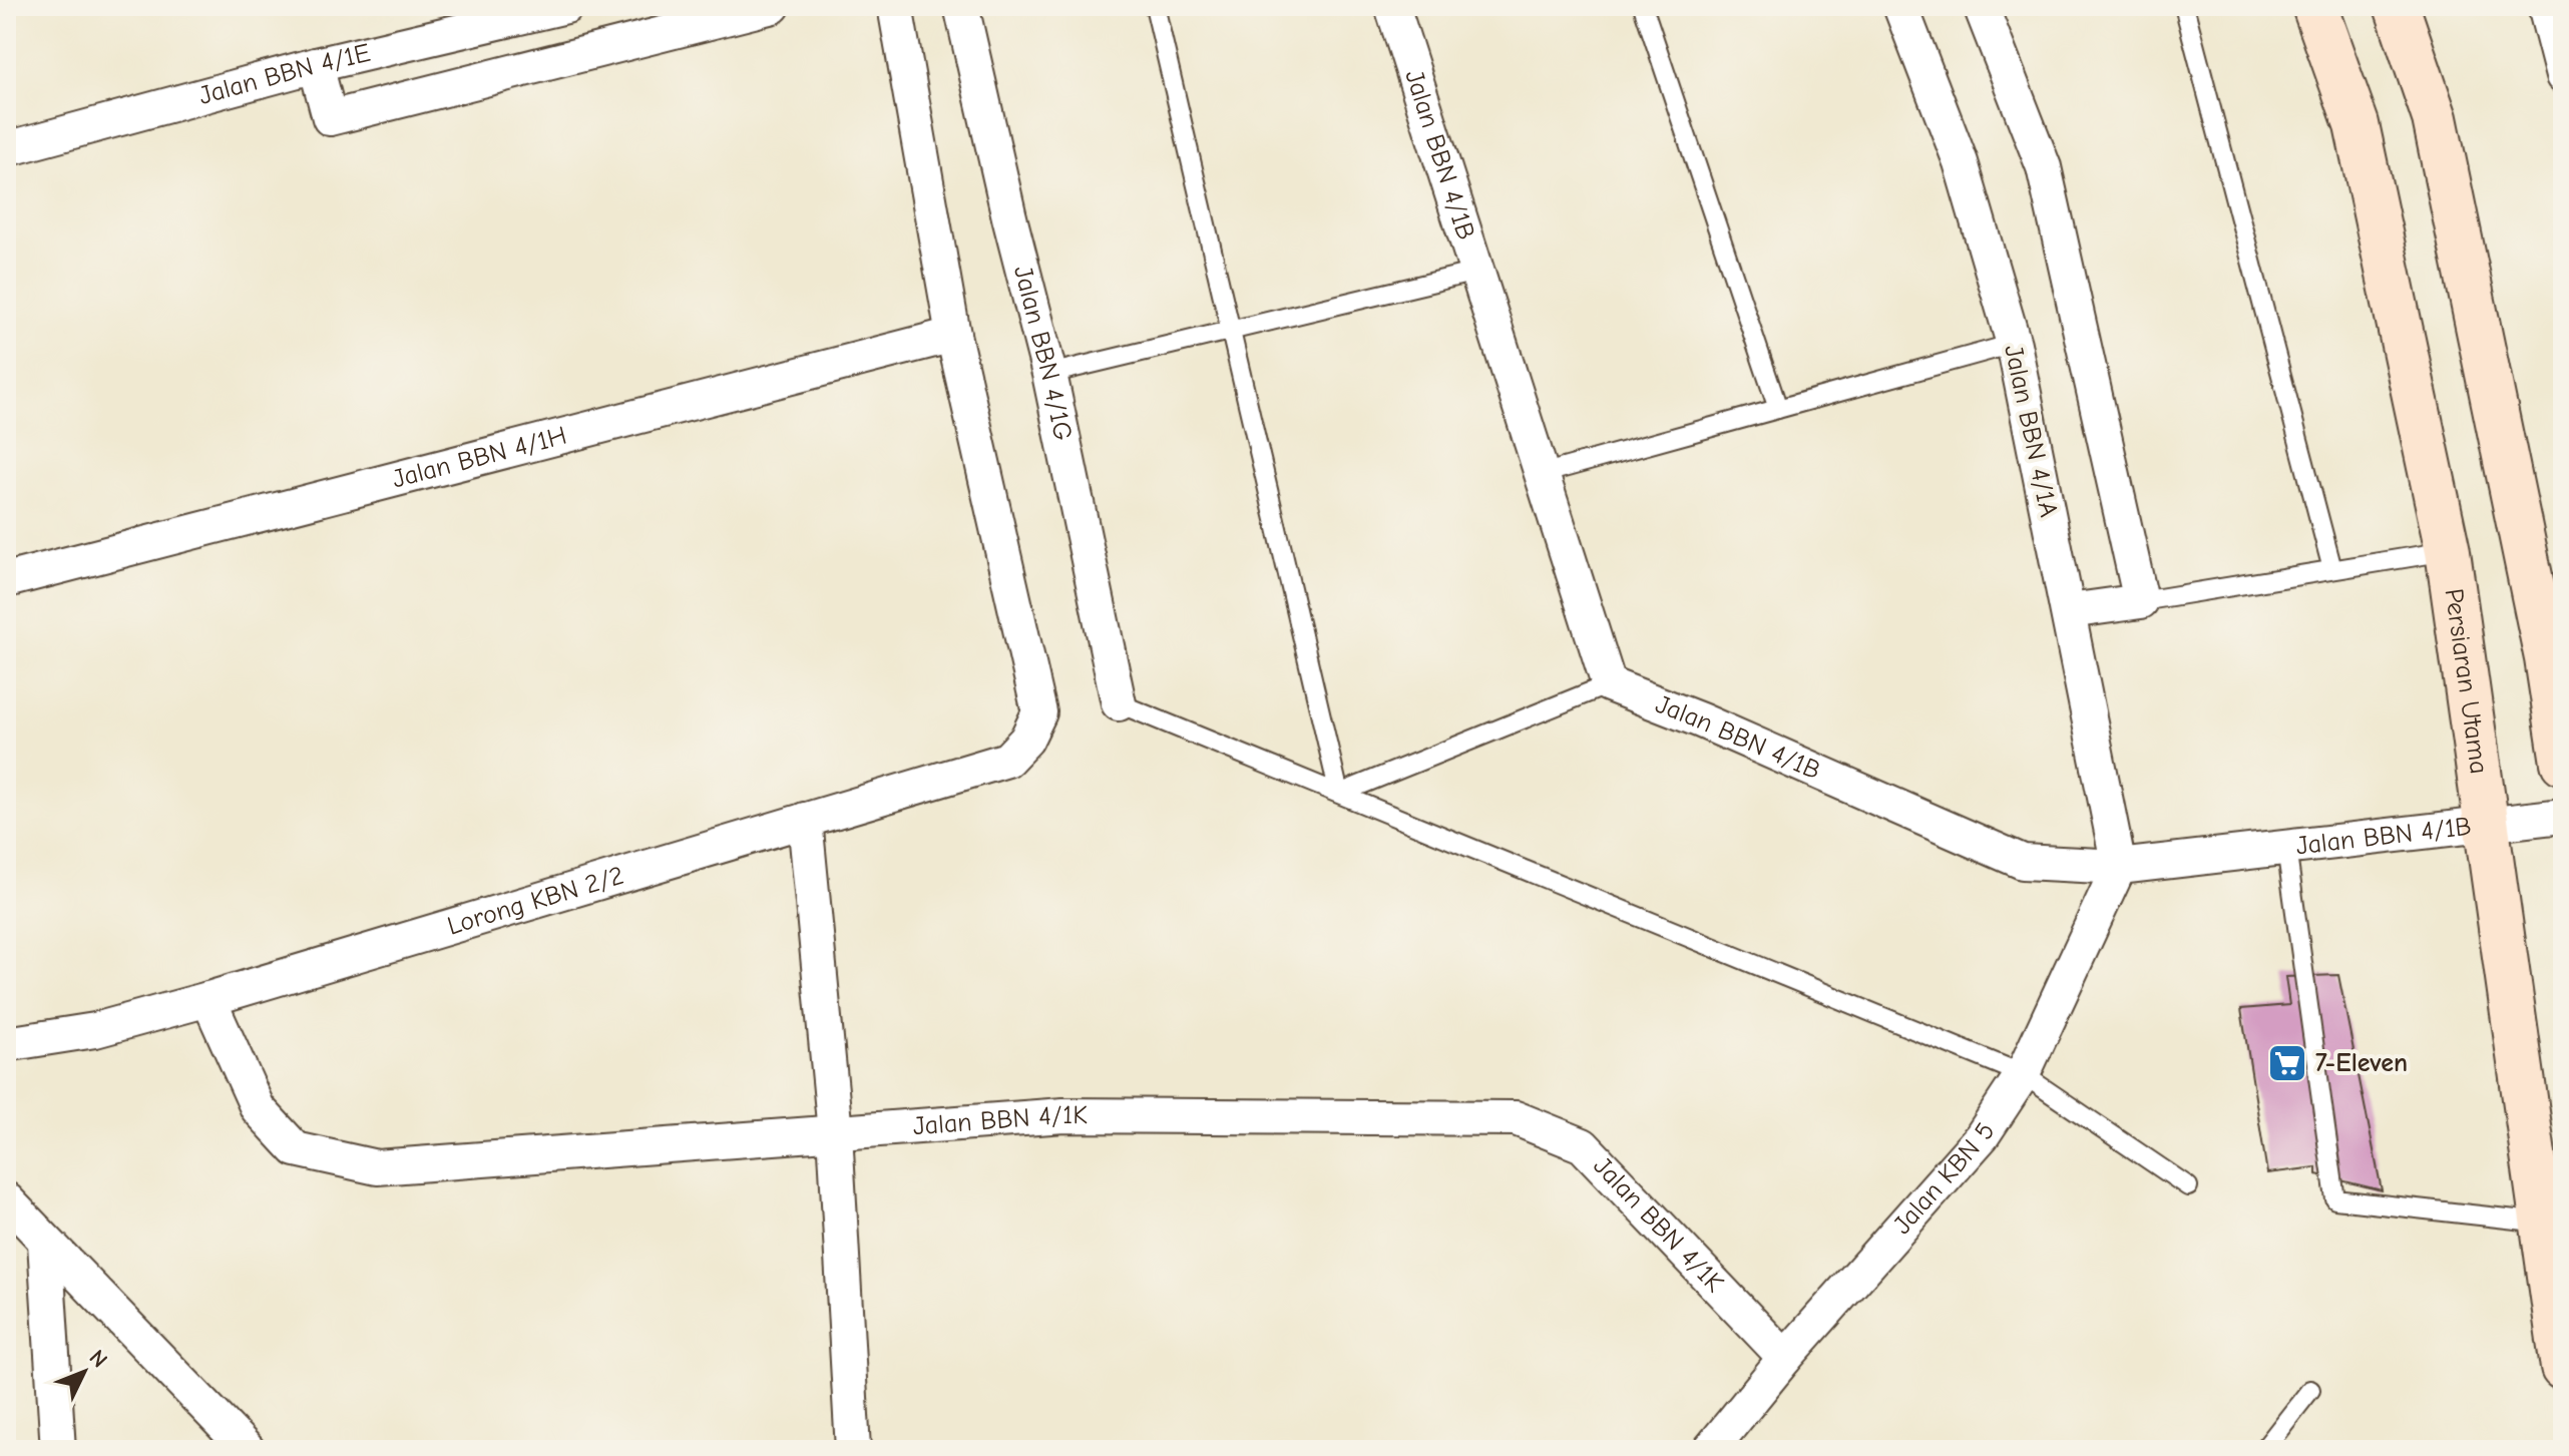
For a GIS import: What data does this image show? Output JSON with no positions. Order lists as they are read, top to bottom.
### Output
{
  "streets": {
    "main road": ["Persiaran Utama"],
    "street": [
      "Jalan BBN 4/1E",
      "Jalan BBN 4/1B",
      "Jalan BBN 4/1G",
      "Jalan BBN 4/1A",
      "Jalan BBN 4/1H",
      "Lorong KBN 2/2",
      "Jalan BBN 4/1K",
      "Jalan KBN 5"
    ]
  },
  "crossings": [
    ["Jalan BBN 4/1B", "Jalan BBN 4/1A"],
    ["Jalan BBN 4/1B", "Persiaran Utama"],
    ["Jalan BBN 4/1B", "Jalan KBN 5"],
    ["Jalan BBN 4/1A", "Jalan KBN 5"],
    ["Jalan BBN 4/1H", "Lorong KBN 2/2"],
    ["Lorong KBN 2/2", "Jalan BBN 4/1K"],
    ["Jalan BBN 4/1K", "Jalan KBN 5"]
  ],
  "places": {
    "supermarket": ["7-Eleven"]
  },
  "north": "top right"
}
